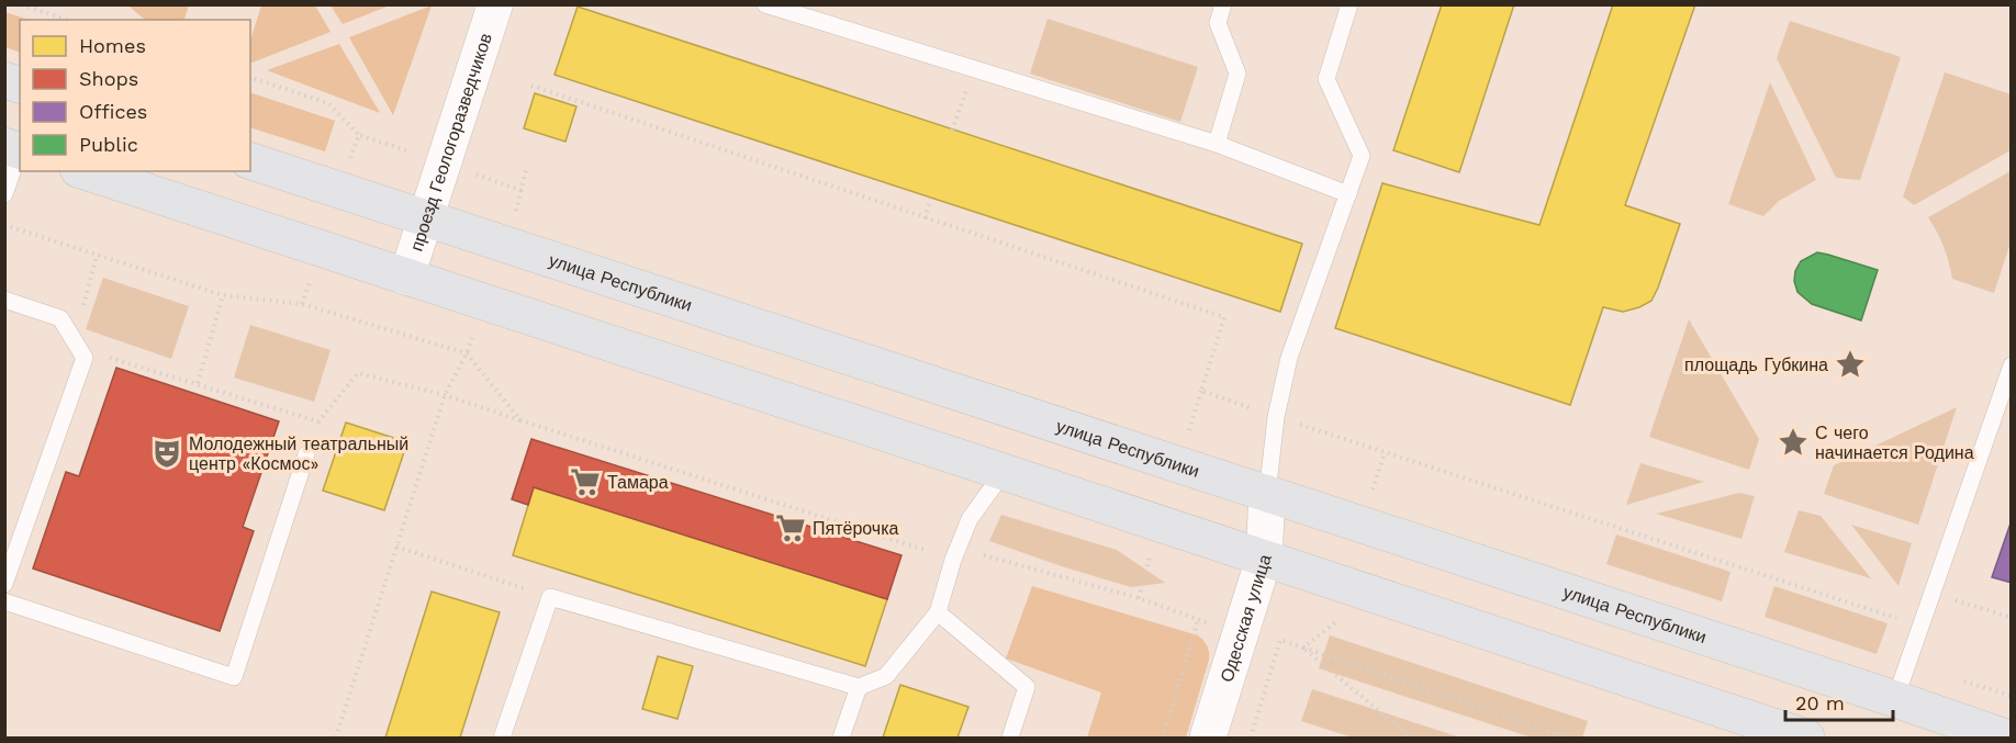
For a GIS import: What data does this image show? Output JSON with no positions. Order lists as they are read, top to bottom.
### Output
{
  "streets": {
    "main road": ["улица Республики"],
    "street": ["проезд Геологоразведчиков", "Одесская улица"]
  },
  "crossings": [
    ["проезд Геологоразведчиков", "улица Республики"],
    ["улица Республики", "Одесская улица"]
  ],
  "places": {
    "place": ["площадь Губкина", "С чего начинается Родина"],
    "theatre": ["Молодежный театральный центр «Космос»"],
    "supermarket": ["Тамара", "Пятёрочка"]
  },
  "legend": [
    "Homes",
    "Shops",
    "Offices",
    "Public"
  ],
  "scale_bar": "20 m"
}
